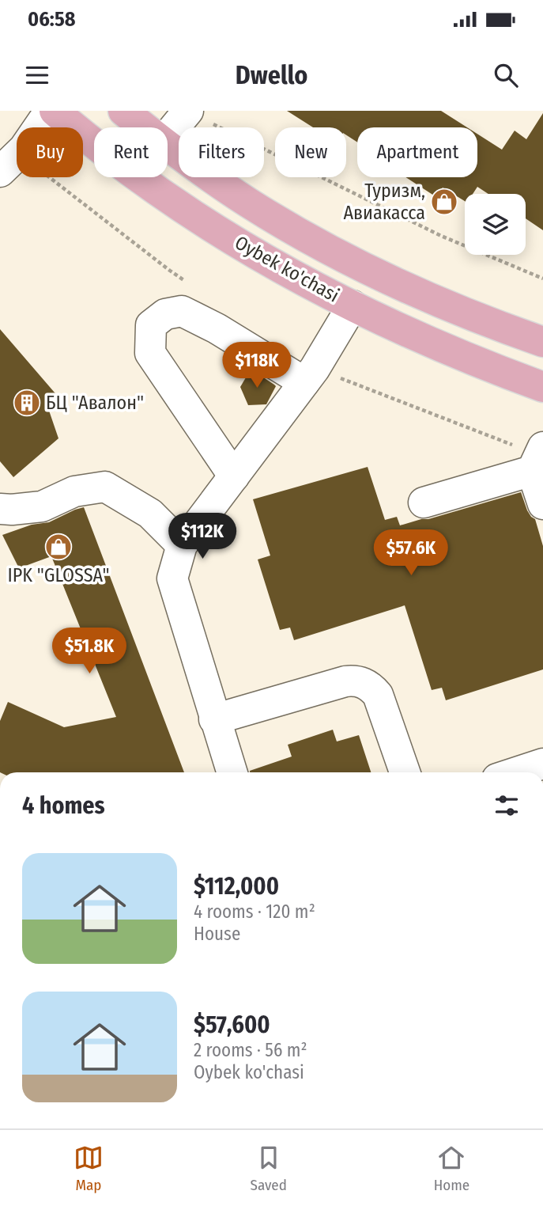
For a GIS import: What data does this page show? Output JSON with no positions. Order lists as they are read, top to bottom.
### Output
{
  "streets": {
    "main road": ["Oybek ko'chasi"]
  },
  "places": {
    "shop": ["Туризм, Авиакасса", "IPK \"GLOSSA\""],
    "building": ["БЦ \"Авалон\""]
  },
  "page": {
    "status": "06:58",
    "header": "Dwello",
    "chip": [
      "Buy",
      "Rent",
      "Filters",
      "New",
      "Apartment"
    ],
    "price": [
      "$118K",
      "$112K",
      "$57.6K",
      "$51.8K"
    ],
    "heading": "4 homes",
    "list": [
      {
        "name": "$112,000",
        "note": "4 rooms · 120 m² · House"
      },
      {
        "name": "$57,600",
        "note": "2 rooms · 56 m² · Oybek ko'chasi"
      }
    ],
    "tabs": ["Map", "Saved", "Home"]
  }
}
